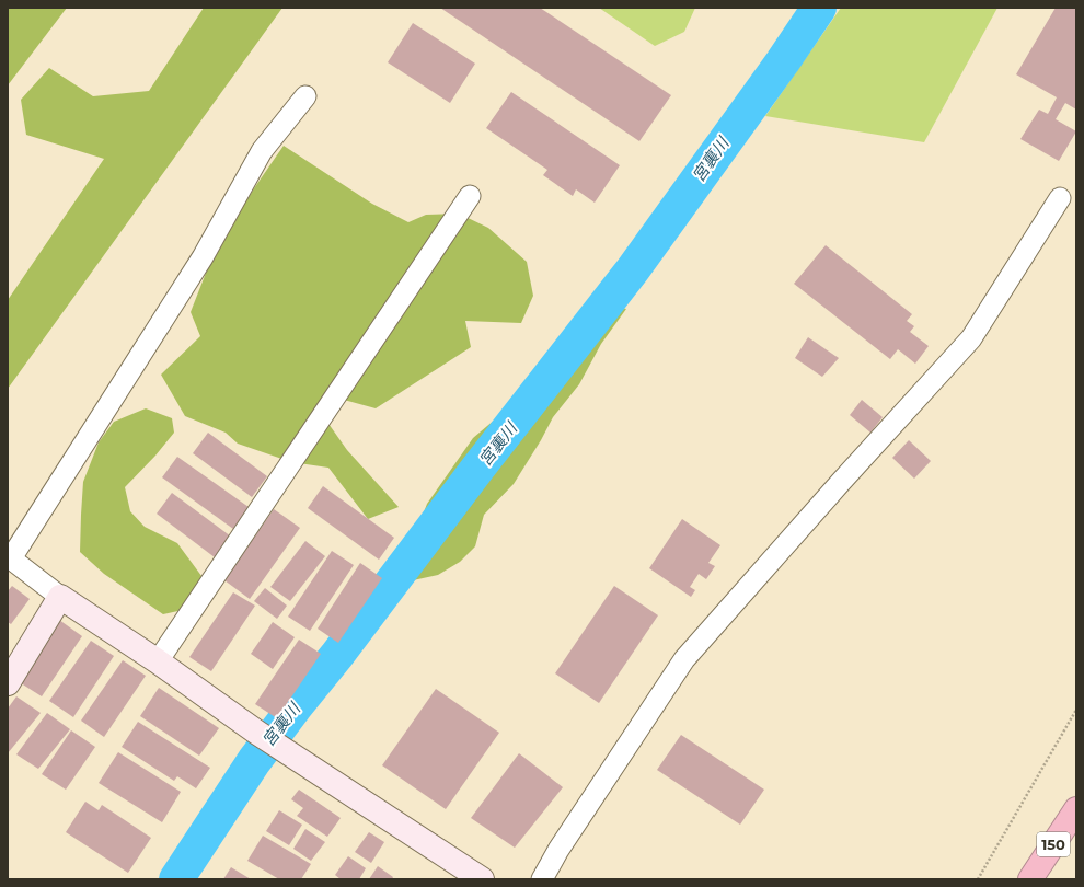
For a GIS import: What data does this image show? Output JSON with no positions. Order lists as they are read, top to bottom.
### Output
{
  "streets": {
    "highway": ["150"]
  },
  "water": ["宮裏川"]
}
